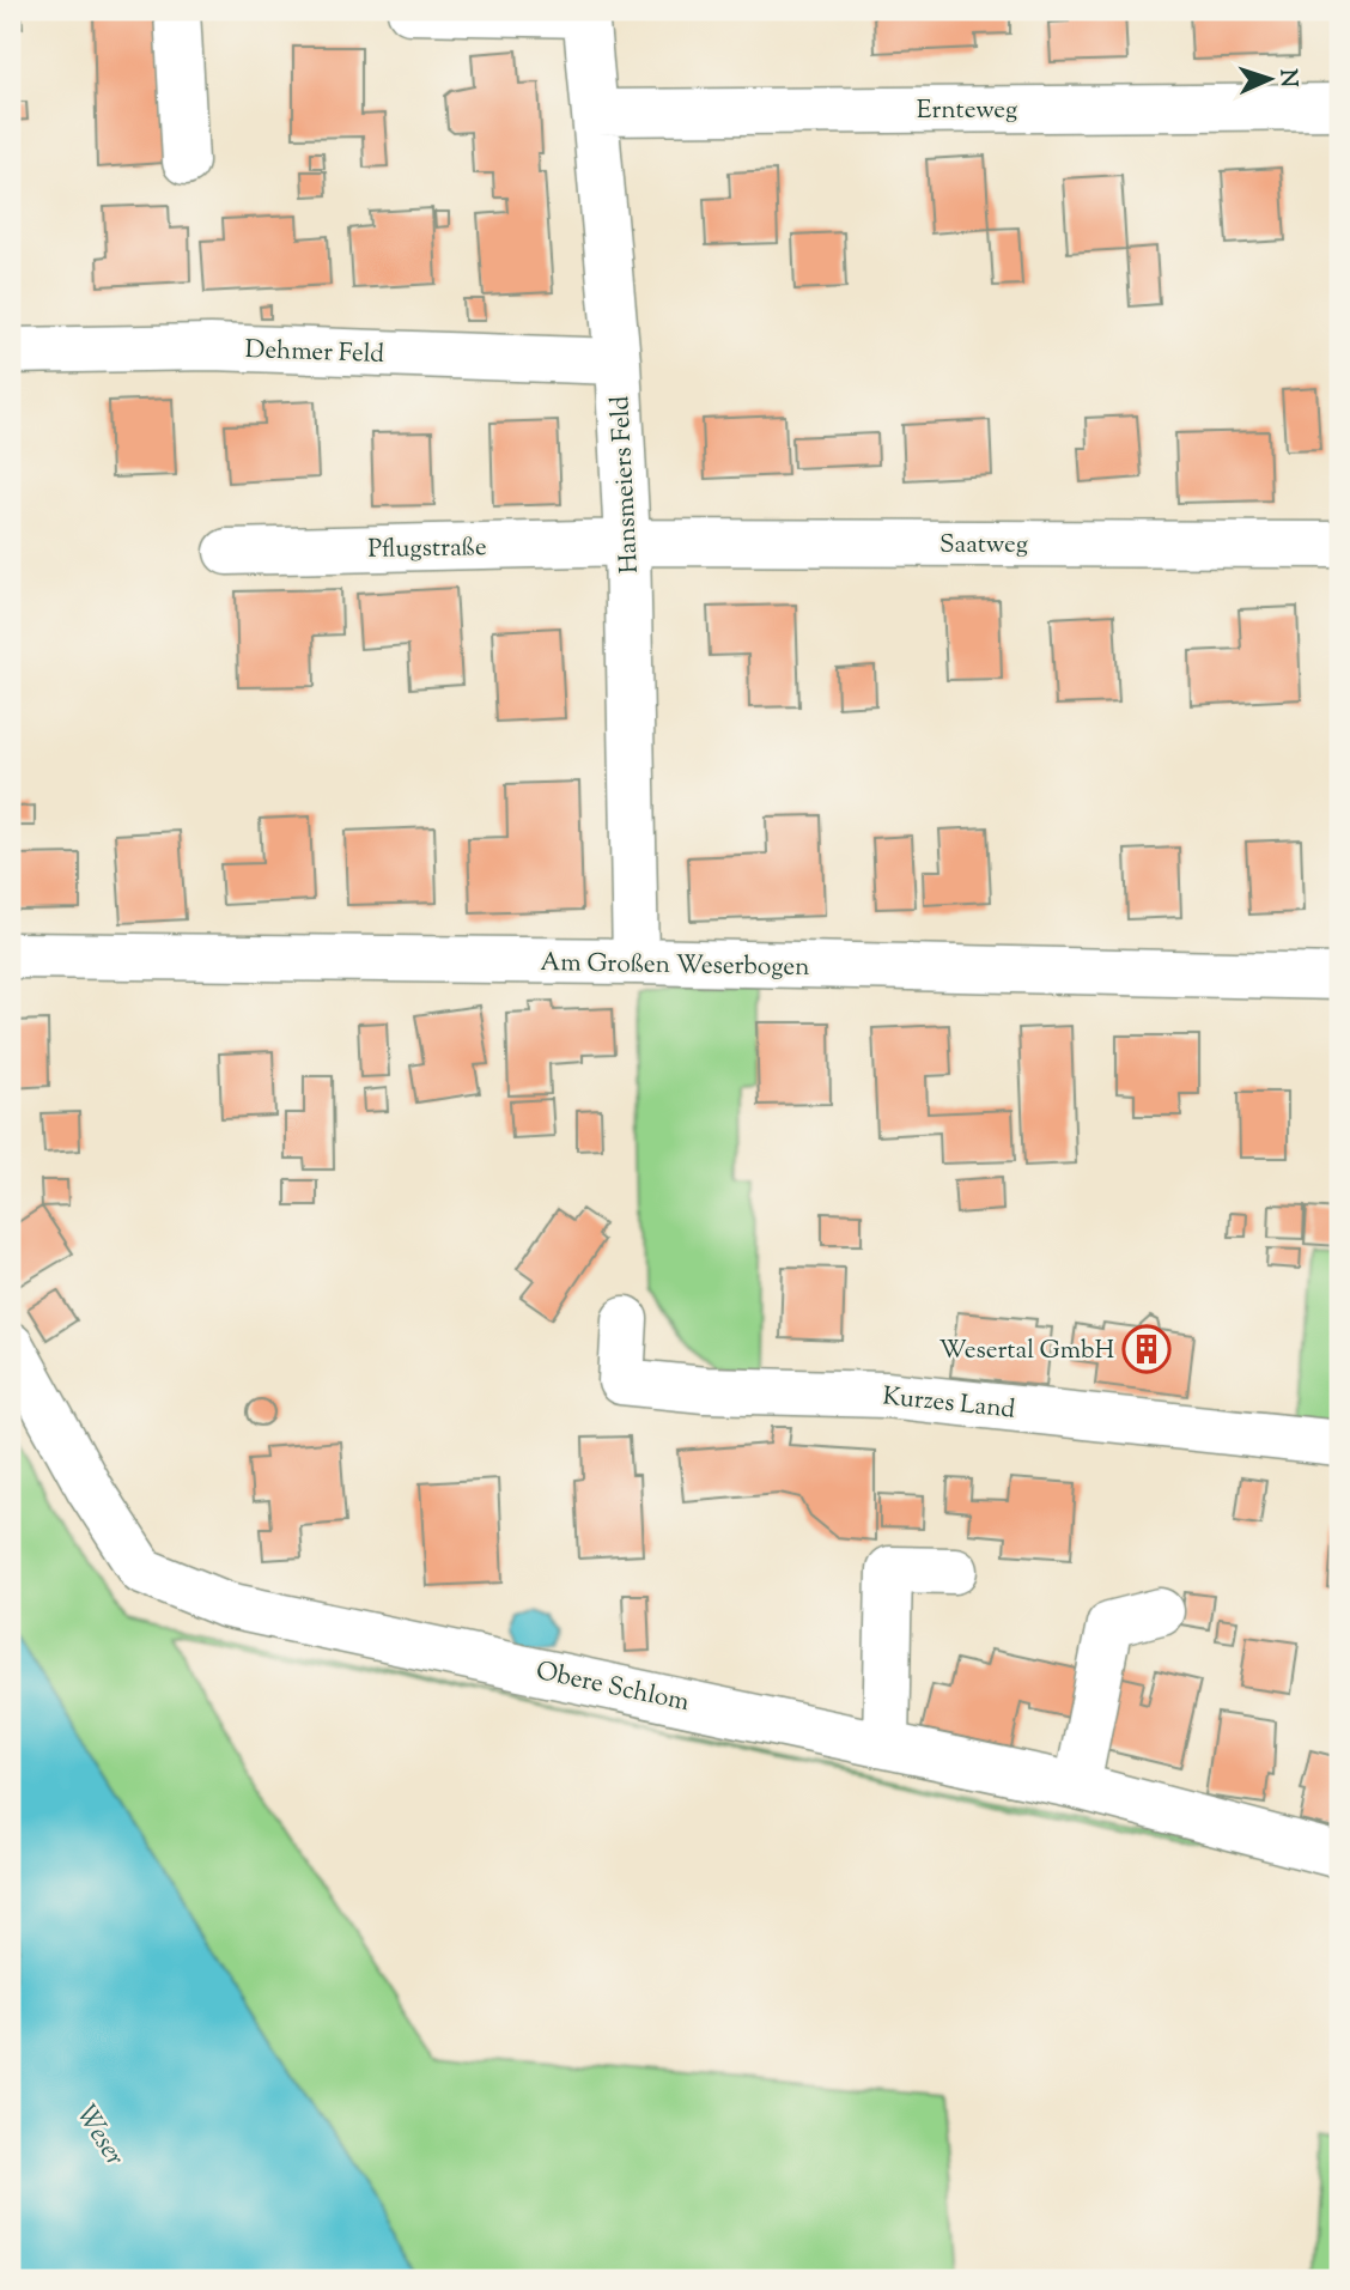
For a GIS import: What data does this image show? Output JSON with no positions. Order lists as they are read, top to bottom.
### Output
{
  "streets": {
    "street": [
      "Ernteweg",
      "Dehmer Feld",
      "Hansmeiers Feld",
      "Saatweg",
      "Pflugstraße",
      "Am Großen Weserbogen",
      "Kurzes Land",
      "Obere Schlom"
    ]
  },
  "crossings": [
    ["Ernteweg", "Hansmeiers Feld"],
    ["Dehmer Feld", "Hansmeiers Feld"],
    ["Hansmeiers Feld", "Saatweg"],
    ["Hansmeiers Feld", "Pflugstraße"],
    ["Hansmeiers Feld", "Am Großen Weserbogen"],
    ["Saatweg", "Pflugstraße"]
  ],
  "water": ["Weser"],
  "places": {
    "building": ["Wesertal GmbH"]
  },
  "north": "right"
}
